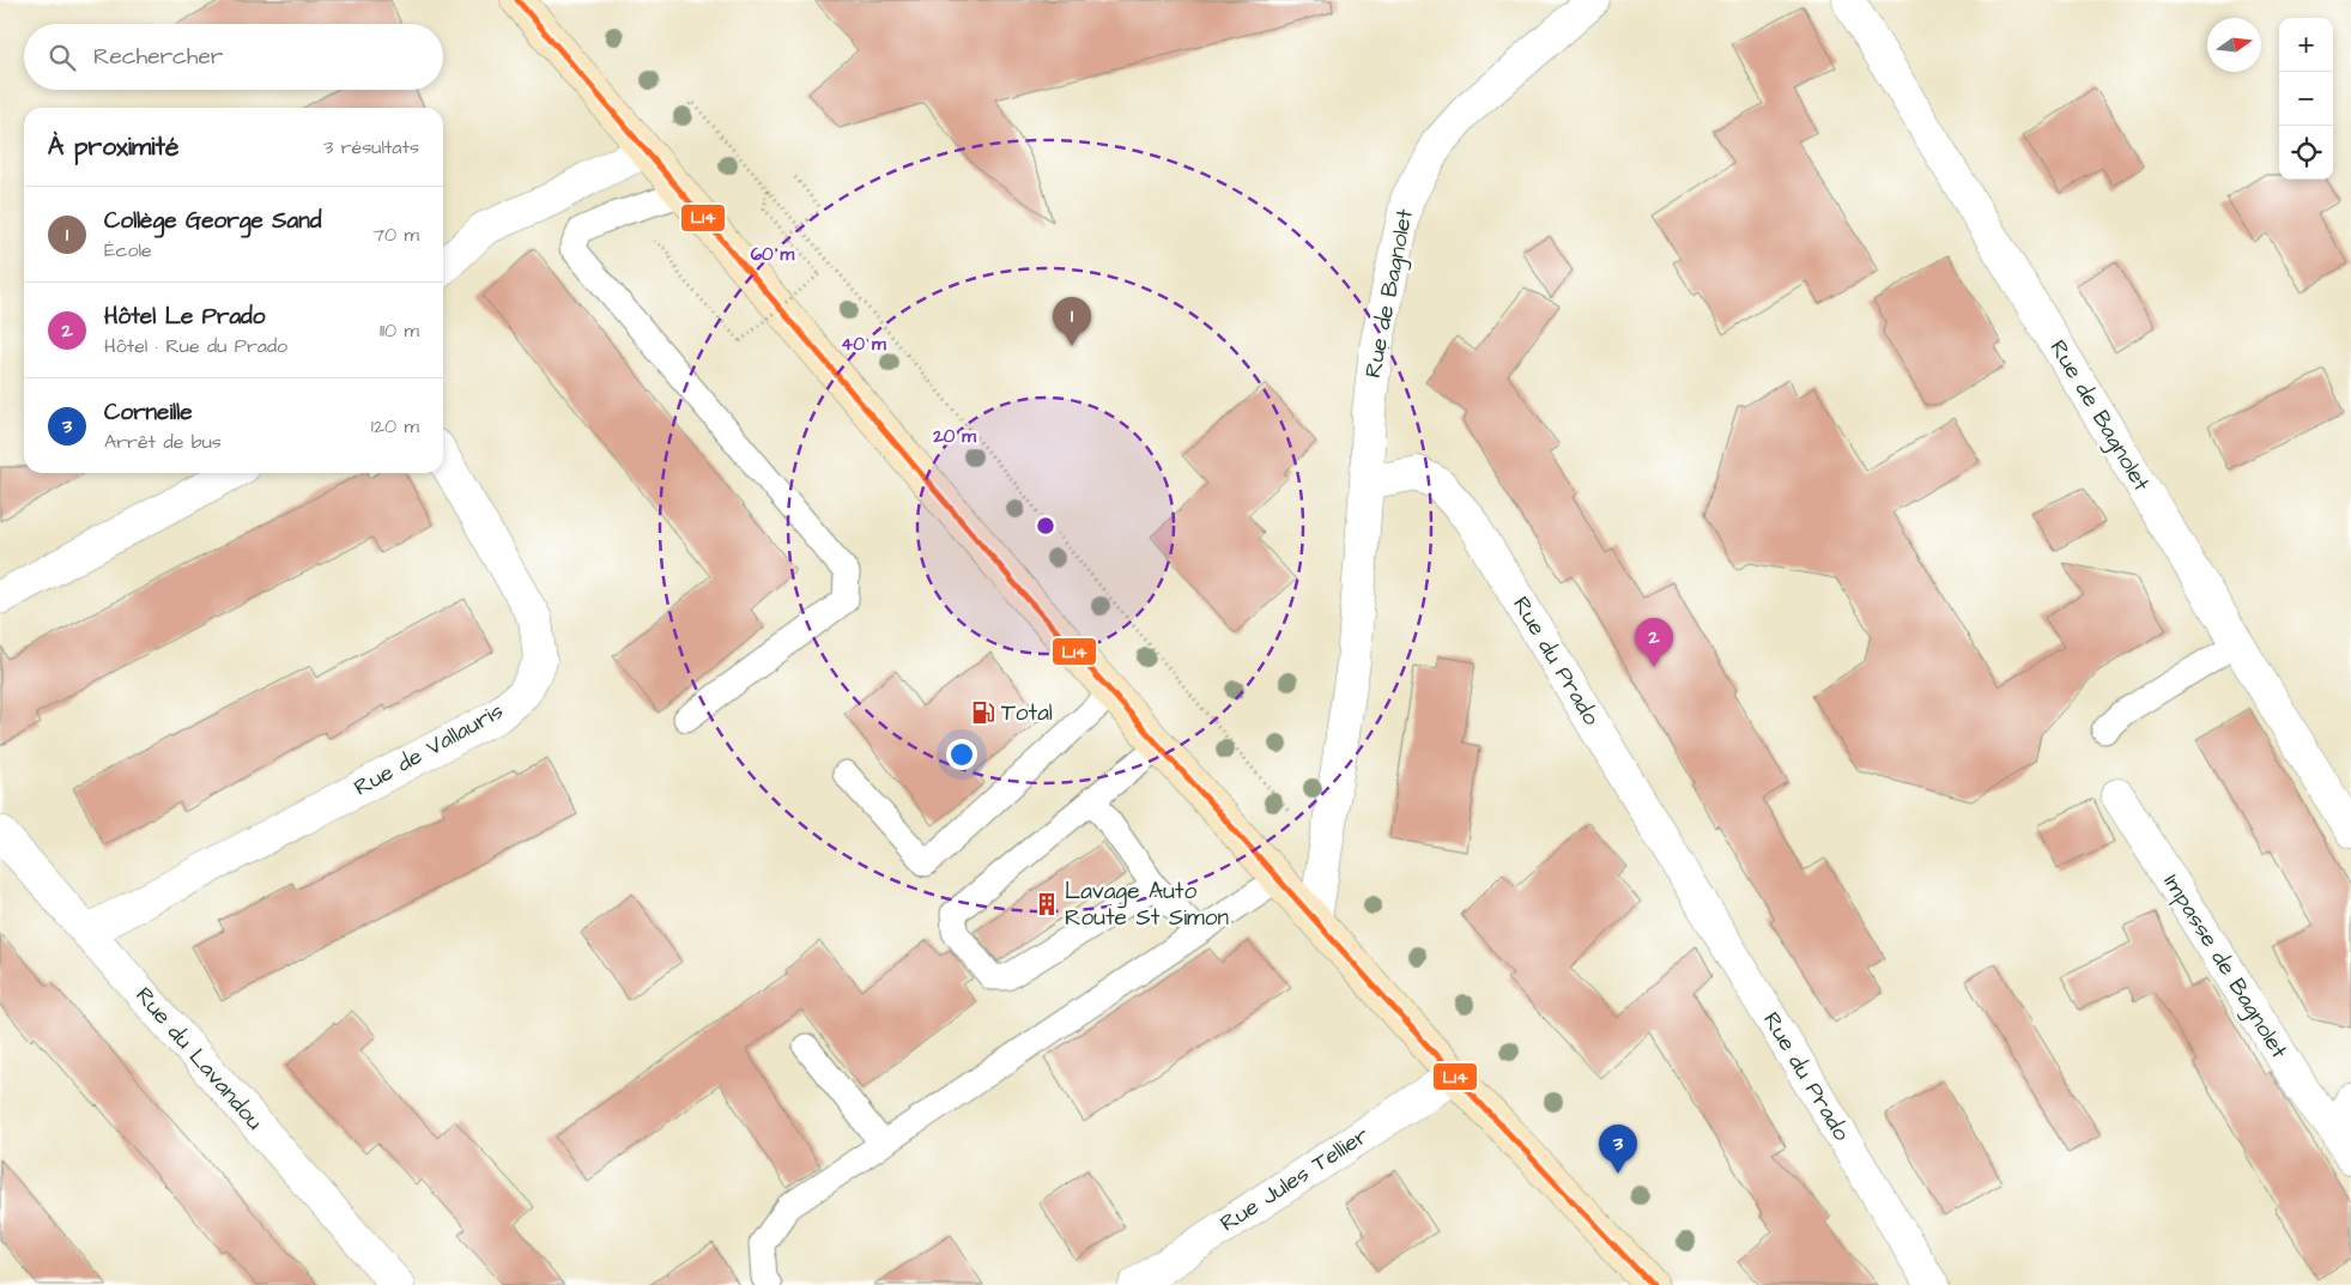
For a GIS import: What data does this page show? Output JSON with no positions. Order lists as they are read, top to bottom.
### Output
{
  "streets": {
    "street": [
      "Rue de Bagnolet",
      "Rue du Prado",
      "Rue de Vallauris",
      "Impasse de Bagnolet",
      "Rue du Lavandou",
      "Rue Jules Tellier"
    ]
  },
  "crossings": [
    ["Rue de Bagnolet", "Rue du Prado"],
    ["Rue de Vallauris", "Rue du Lavandou"]
  ],
  "places": {
    "fuel station": ["Total"],
    "building": ["Lavage Auto Route St Simon"]
  },
  "lines": ["transit line L14"],
  "north": "right",
  "page": {
    "map_buttons": ["+", "−"],
    "search": "Rechercher",
    "heading": ["À proximité", "3 résultats"],
    "list": [
      {
        "mark": "1",
        "name": "Collège George Sand",
        "note": "École",
        "value": "70 m"
      },
      {
        "mark": "2",
        "name": "Hôtel Le Prado",
        "note": "Hôtel · Rue du Prado",
        "value": "110 m"
      },
      {
        "mark": "3",
        "name": "Corneille",
        "note": "Arrêt de bus",
        "value": "120 m"
      }
    ],
    "pins": ["1", "2", "3"]
  },
  "rings": ["60 m", "40 m", "20 m"]
}
